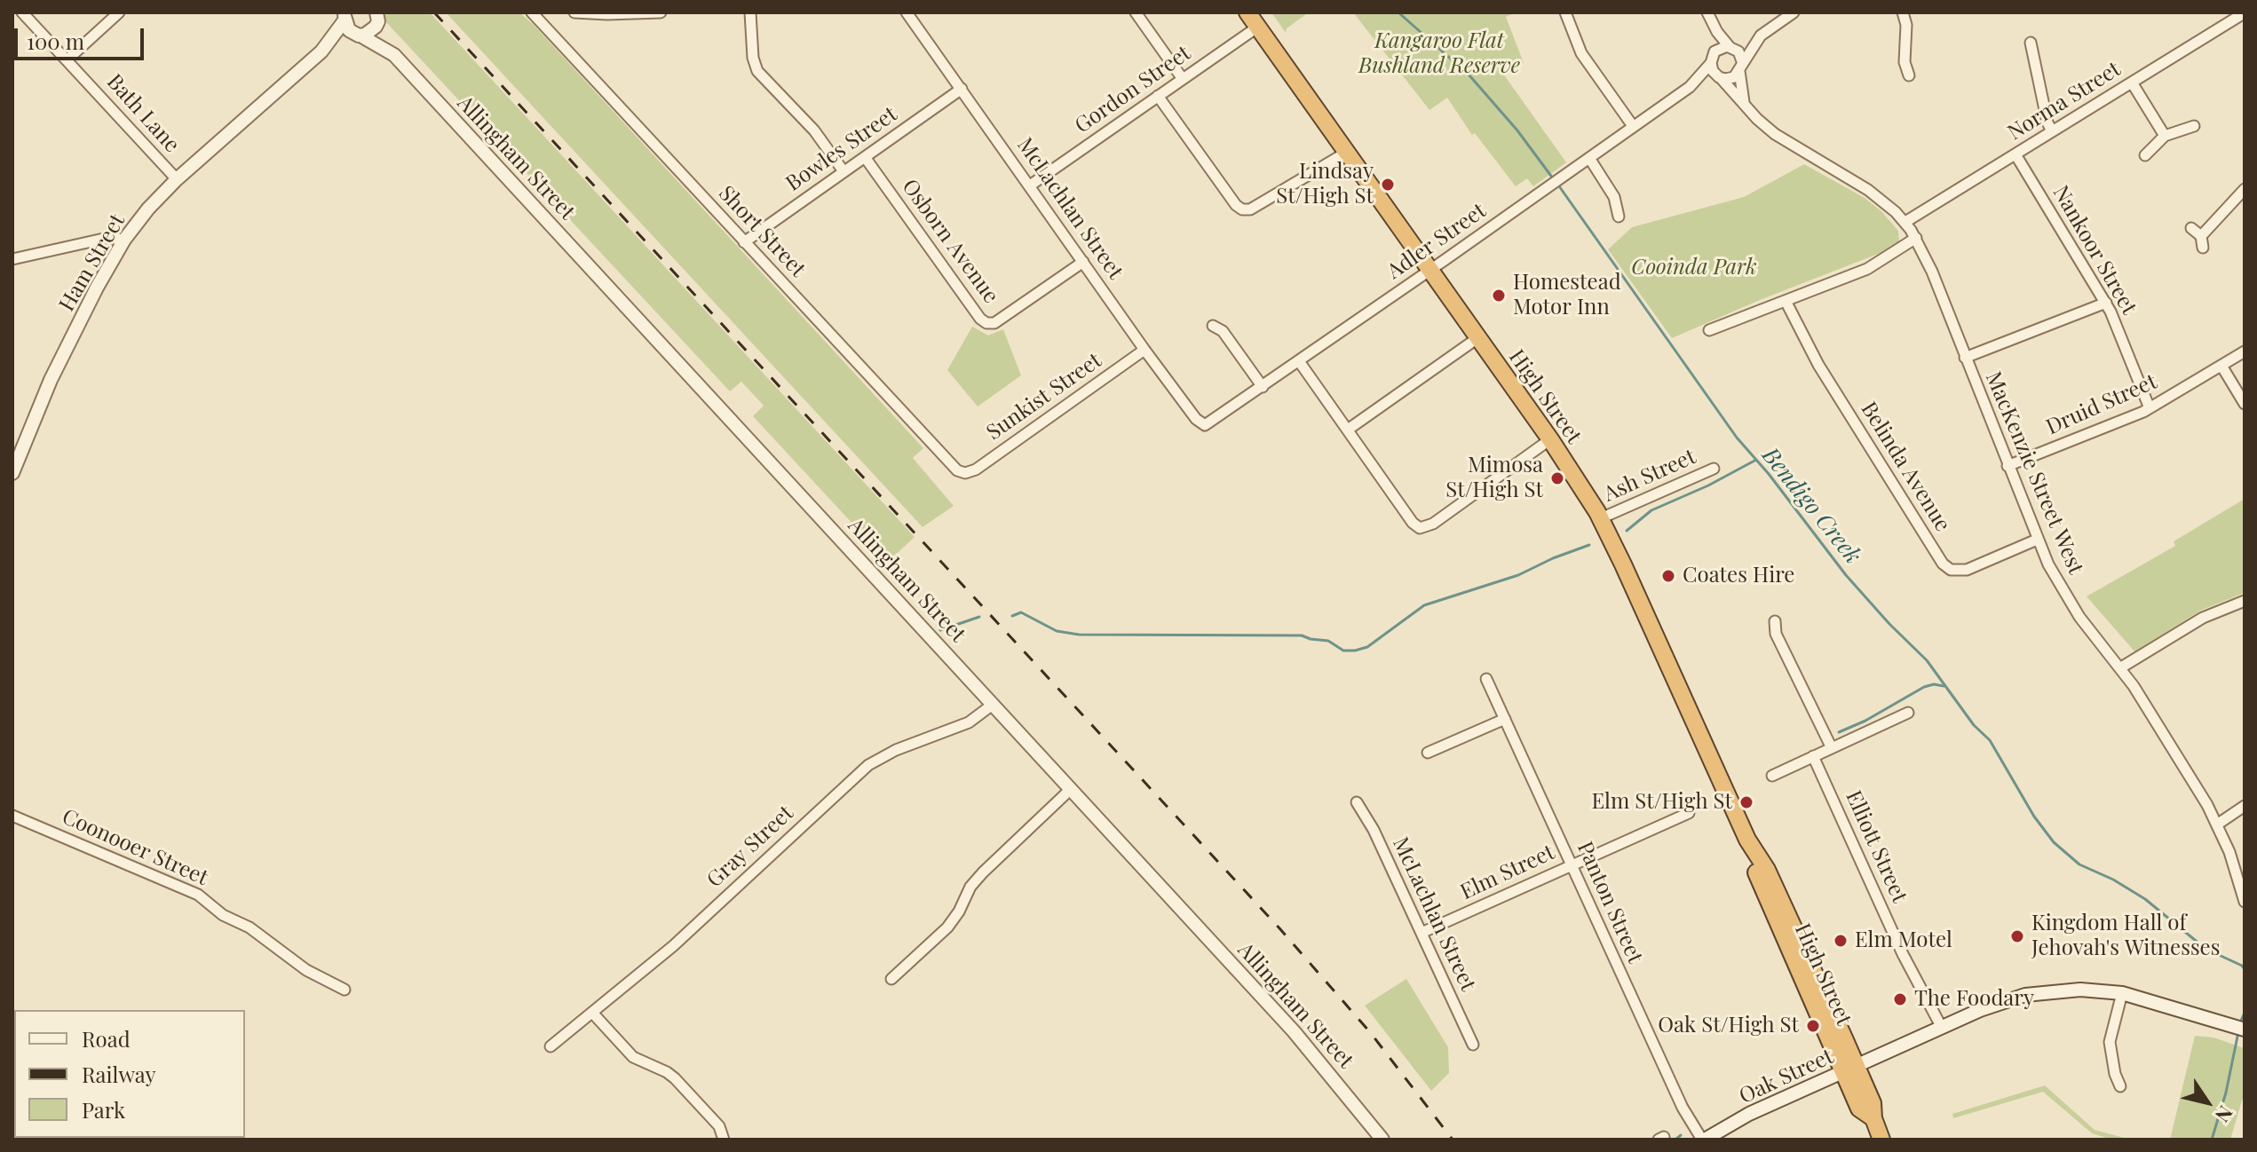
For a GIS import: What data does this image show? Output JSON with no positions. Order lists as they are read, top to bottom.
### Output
{
  "streets": {
    "highway": ["High Street"],
    "street": [
      "Gordon Street",
      "Norma Street",
      "Bath Lane",
      "Bowles Street",
      "Allingham Street",
      "McLachlan Street",
      "Short Street",
      "Osborn Avenue",
      "Adler Street",
      "Nankoor Street",
      "Ham Street",
      "Sunkist Street",
      "Druid Street",
      "Belinda Avenue",
      "MacKenzie Street West",
      "Ash Street",
      "Gray Street",
      "Elliott Street",
      "Coonooer Street",
      "Elm Street",
      "Panton Street",
      "Oak Street"
    ]
  },
  "crossings": [
    ["Gordon Street", "McLachlan Street"],
    ["Gordon Street", "High Street"],
    ["Norma Street", "Nankoor Street"],
    ["Norma Street", "MacKenzie Street West"],
    ["Bath Lane", "Ham Street"],
    ["Bowles Street", "McLachlan Street"],
    ["Bowles Street", "Short Street"],
    ["Bowles Street", "Osborn Avenue"],
    ["Allingham Street", "Ham Street"],
    ["Allingham Street", "Gray Street"],
    ["McLachlan Street", "Osborn Avenue"],
    ["McLachlan Street", "Adler Street"],
    ["McLachlan Street", "Sunkist Street"],
    ["McLachlan Street", "Elm Street"],
    ["Short Street", "Sunkist Street"],
    ["Adler Street", "High Street"],
    ["Adler Street", "MacKenzie Street West"],
    ["Nankoor Street", "Druid Street"],
    ["High Street", "Ash Street"],
    ["High Street", "Oak Street"],
    ["Druid Street", "MacKenzie Street West"],
    ["Belinda Avenue", "MacKenzie Street West"],
    ["Elliott Street", "Oak Street"],
    ["Elm Street", "Panton Street"],
    ["Panton Street", "Oak Street"]
  ],
  "water": ["Bendigo Creek"],
  "parks": ["Kangaroo Flat Bushland Reserve", "Cooinda Park"],
  "places": [
    "Lindsay St/High St",
    "Homestead Motor Inn",
    "Mimosa St/High St",
    "Coates Hire",
    "Elm St/High St",
    "Kingdom Hall of Jehovah's Witnesses",
    "Elm Motel",
    "The Foodary",
    "Oak St/High St"
  ],
  "legend": ["Road", "Railway", "Park"],
  "scale_bar": "100 m",
  "north": "bottom right"
}
